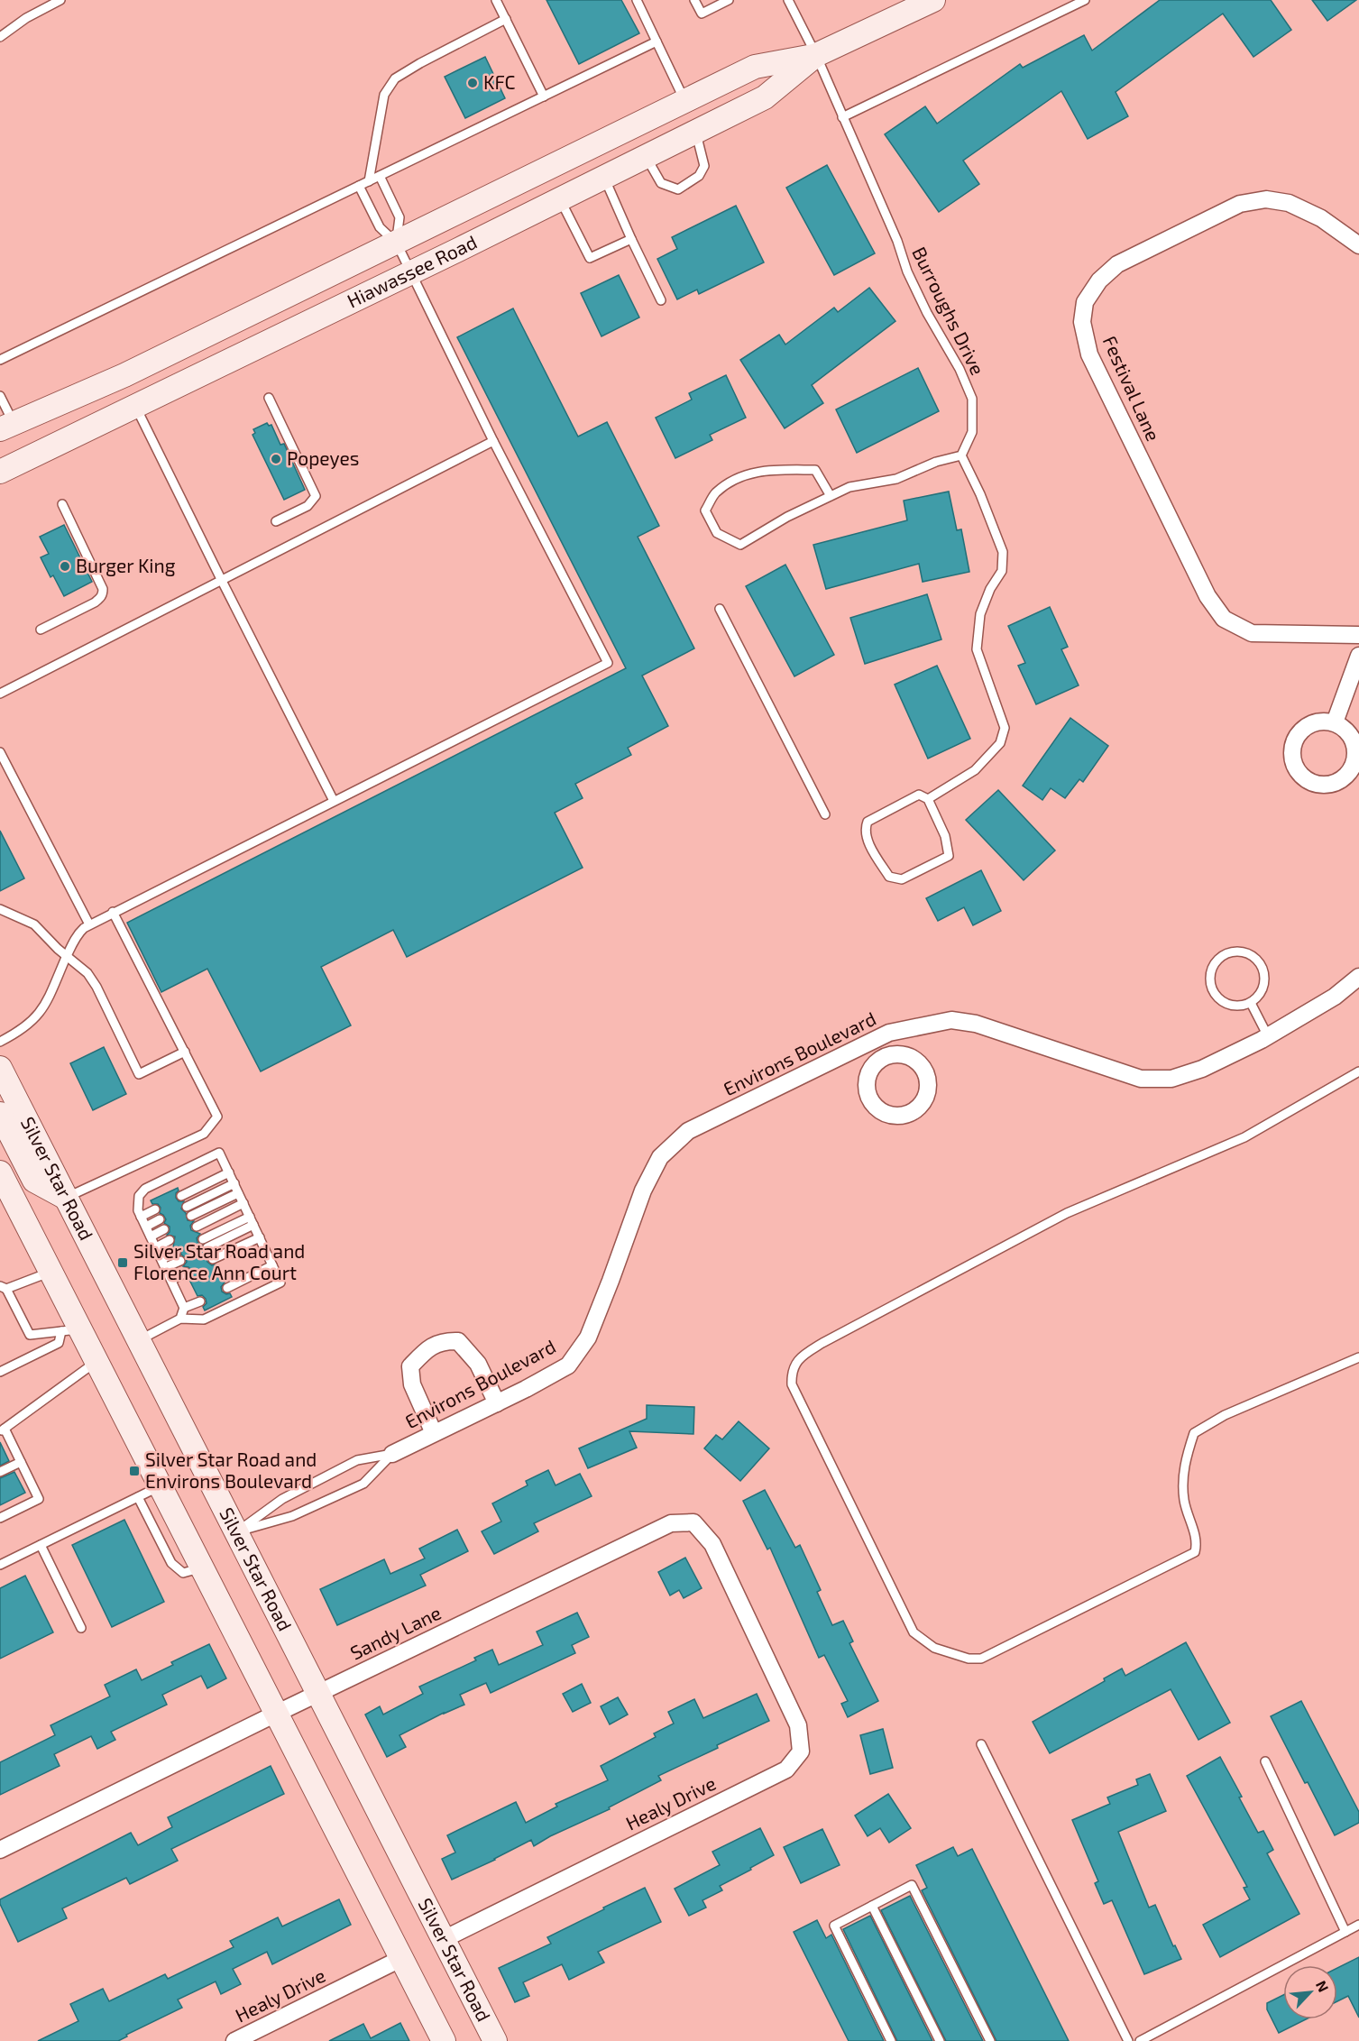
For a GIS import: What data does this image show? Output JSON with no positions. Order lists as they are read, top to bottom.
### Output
{
  "streets": {
    "main road": ["Hiawassee Road", "Silver Star Road"],
    "street": [
      "Festival Lane",
      "Environs Boulevard",
      "Sandy Lane",
      "Healy Drive"
    ],
    "lane": ["Burroughs Drive"]
  },
  "crossings": [
    ["Hiawassee Road", "Burroughs Drive"],
    ["Environs Boulevard", "Silver Star Road"],
    ["Silver Star Road", "Sandy Lane"],
    ["Silver Star Road", "Healy Drive"],
    ["Sandy Lane", "Healy Drive"]
  ],
  "places": {
    "other": ["KFC", "Popeyes", "Burger King"],
    "transit": ["Silver Star Road and Florence Ann Court", "Silver Star Road and Environs Boulevard"]
  },
  "north": "top right"
}
